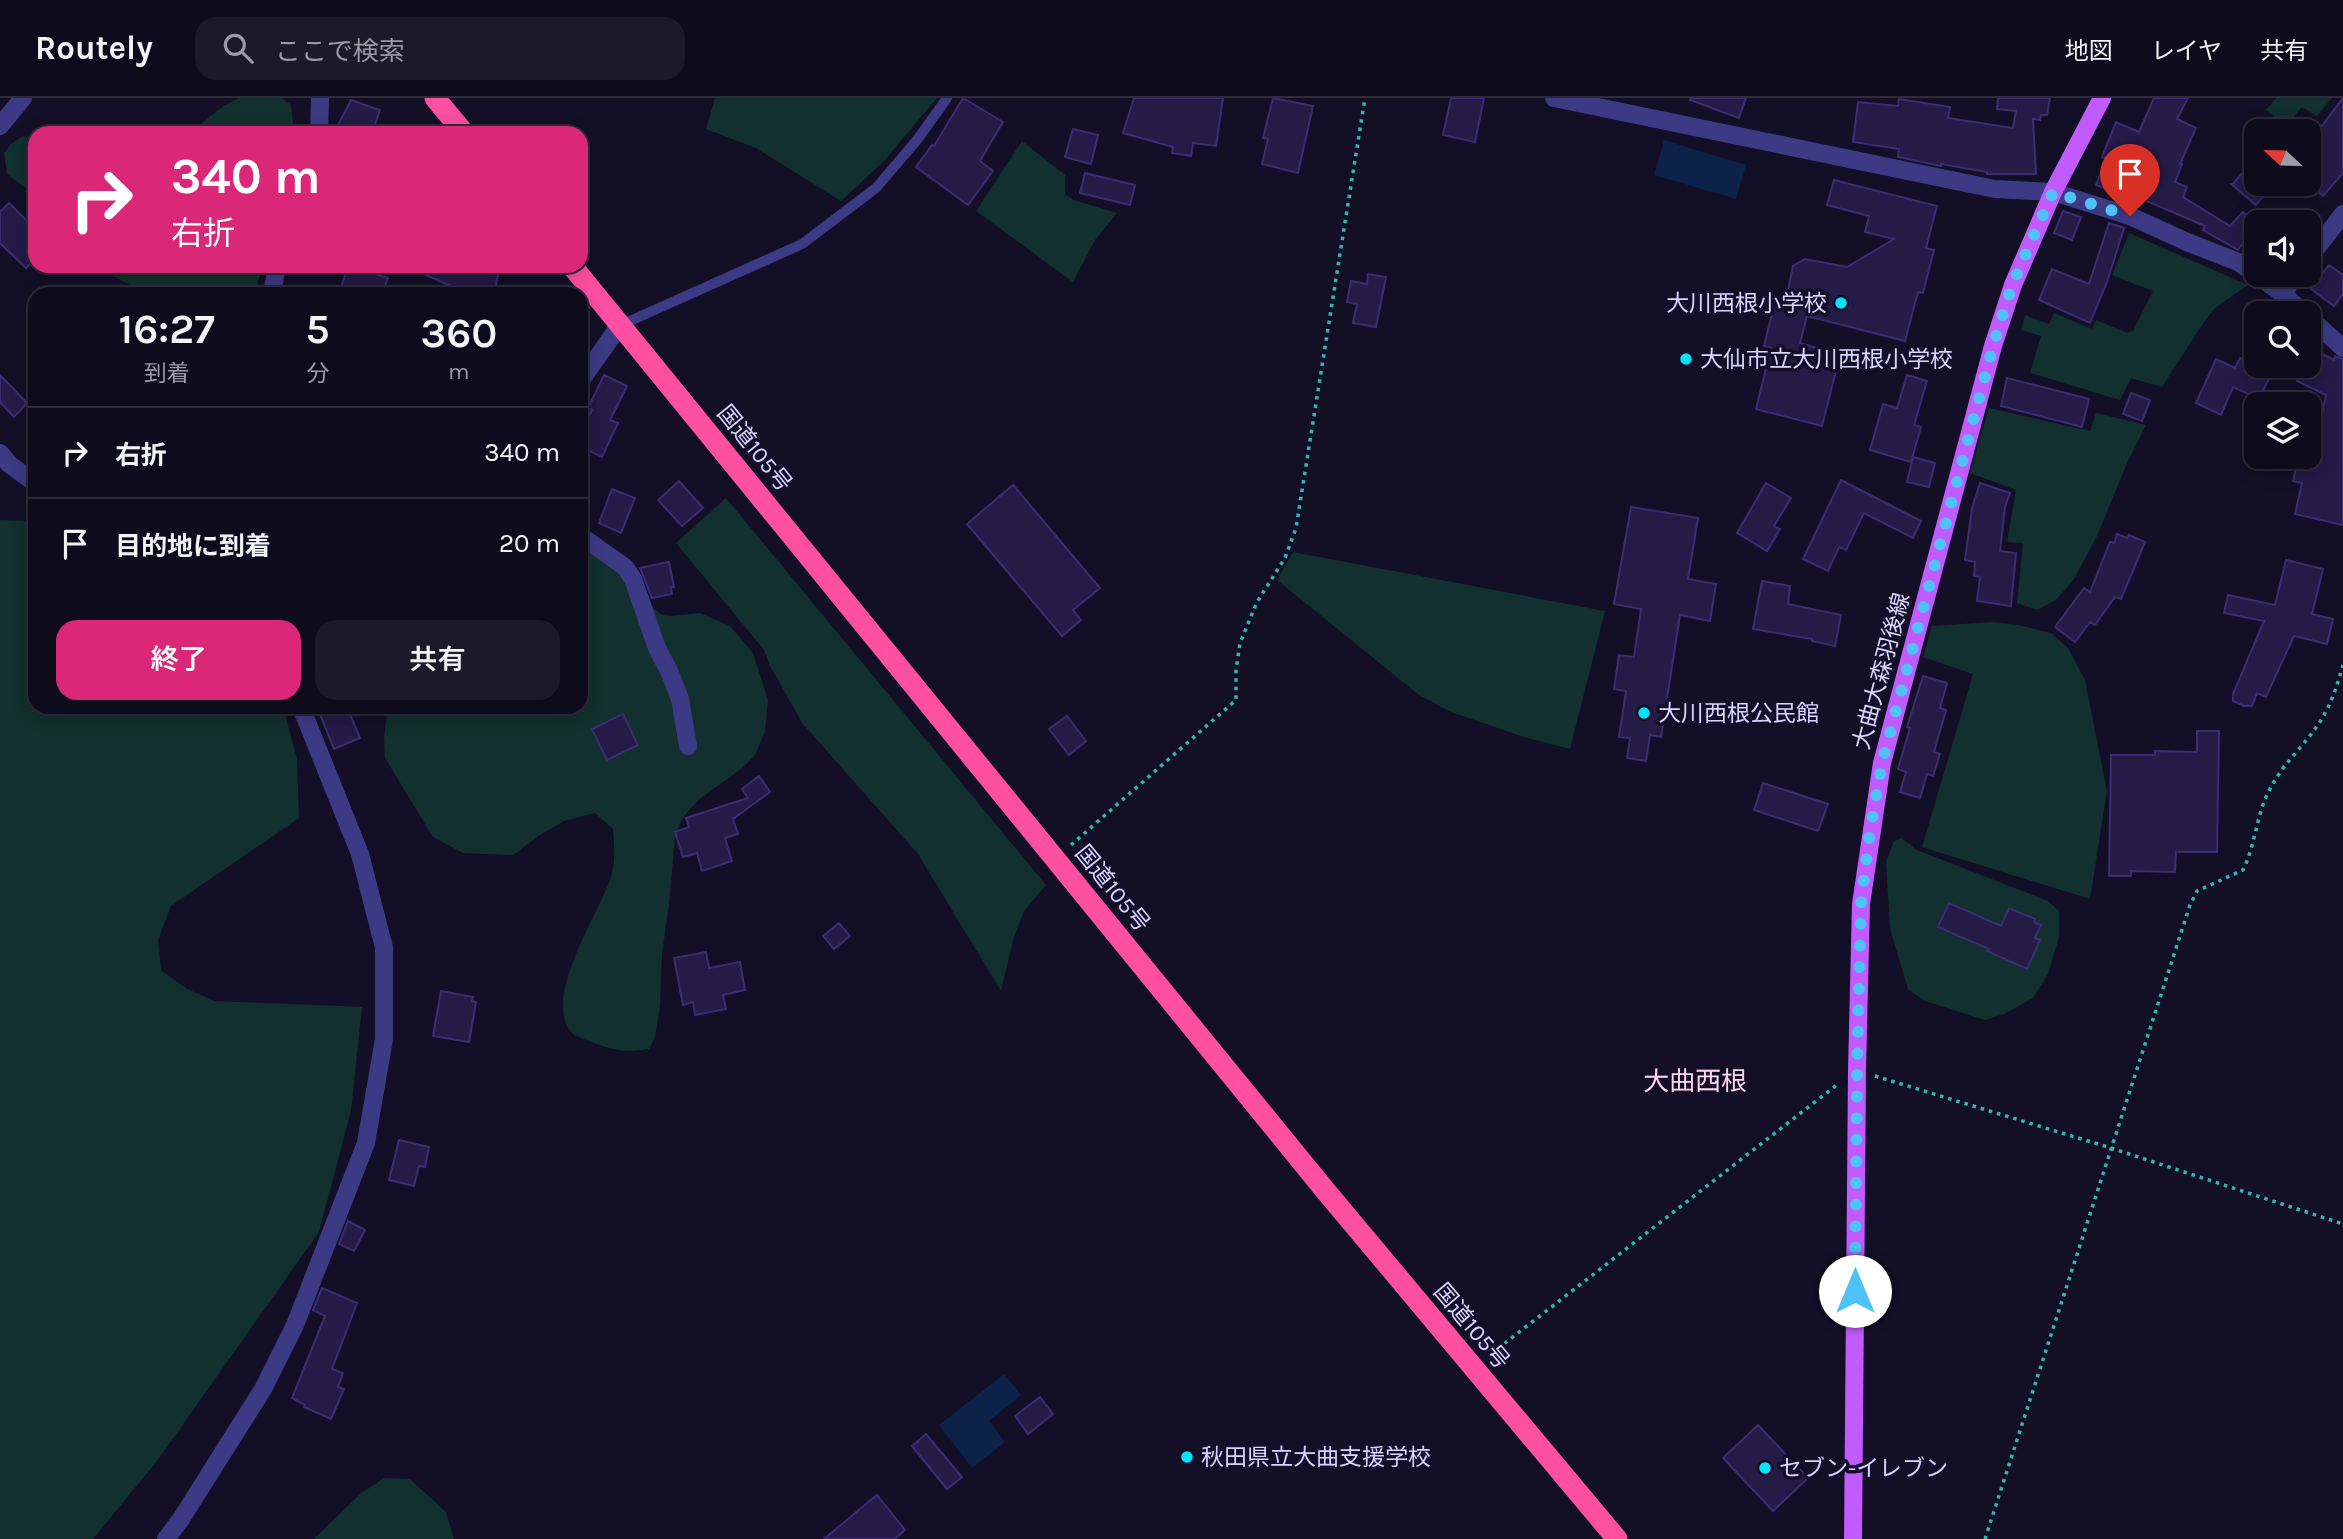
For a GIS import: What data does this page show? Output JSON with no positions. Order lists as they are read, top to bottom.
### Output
{
  "streets": {
    "highway": ["国道105号"],
    "main road": ["大曲大森羽後線"]
  },
  "districts": ["大曲西根"],
  "places": [
    "大川西根小学校",
    "大仙市立大川西根小学校",
    "大川西根公民館",
    "秋田県立大曲支援学校",
    "セブン-イレブン"
  ],
  "north": "left",
  "page": {
    "header": "Routely",
    "search": "ここで検索",
    "nav": ["地図", "レイヤ", "共有"],
    "turn": ["340 m", "右折"],
    "eta": [
      "16:27",
      "到着",
      "5",
      "分",
      "360",
      "m"
    ],
    "list": [
      {
        "name": "右折",
        "value": "340 m"
      },
      {
        "name": "目的地に到着",
        "value": "20 m"
      }
    ],
    "buttons": ["終了", "共有"]
  }
}
